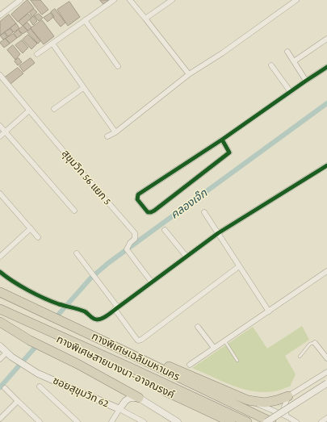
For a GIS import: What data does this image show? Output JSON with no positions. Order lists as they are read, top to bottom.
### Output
{
  "streets": {
    "highway": ["ทางพิเศษเฉลิมมหานคร", "ทางพิเศษสายบางนา-อาจณรงค์"],
    "street": ["สุขุมวิท 56 แยก 5", "ซอยสุขุมวิท 62"]
  },
  "water": ["คลองเจ๊ก"]
}
